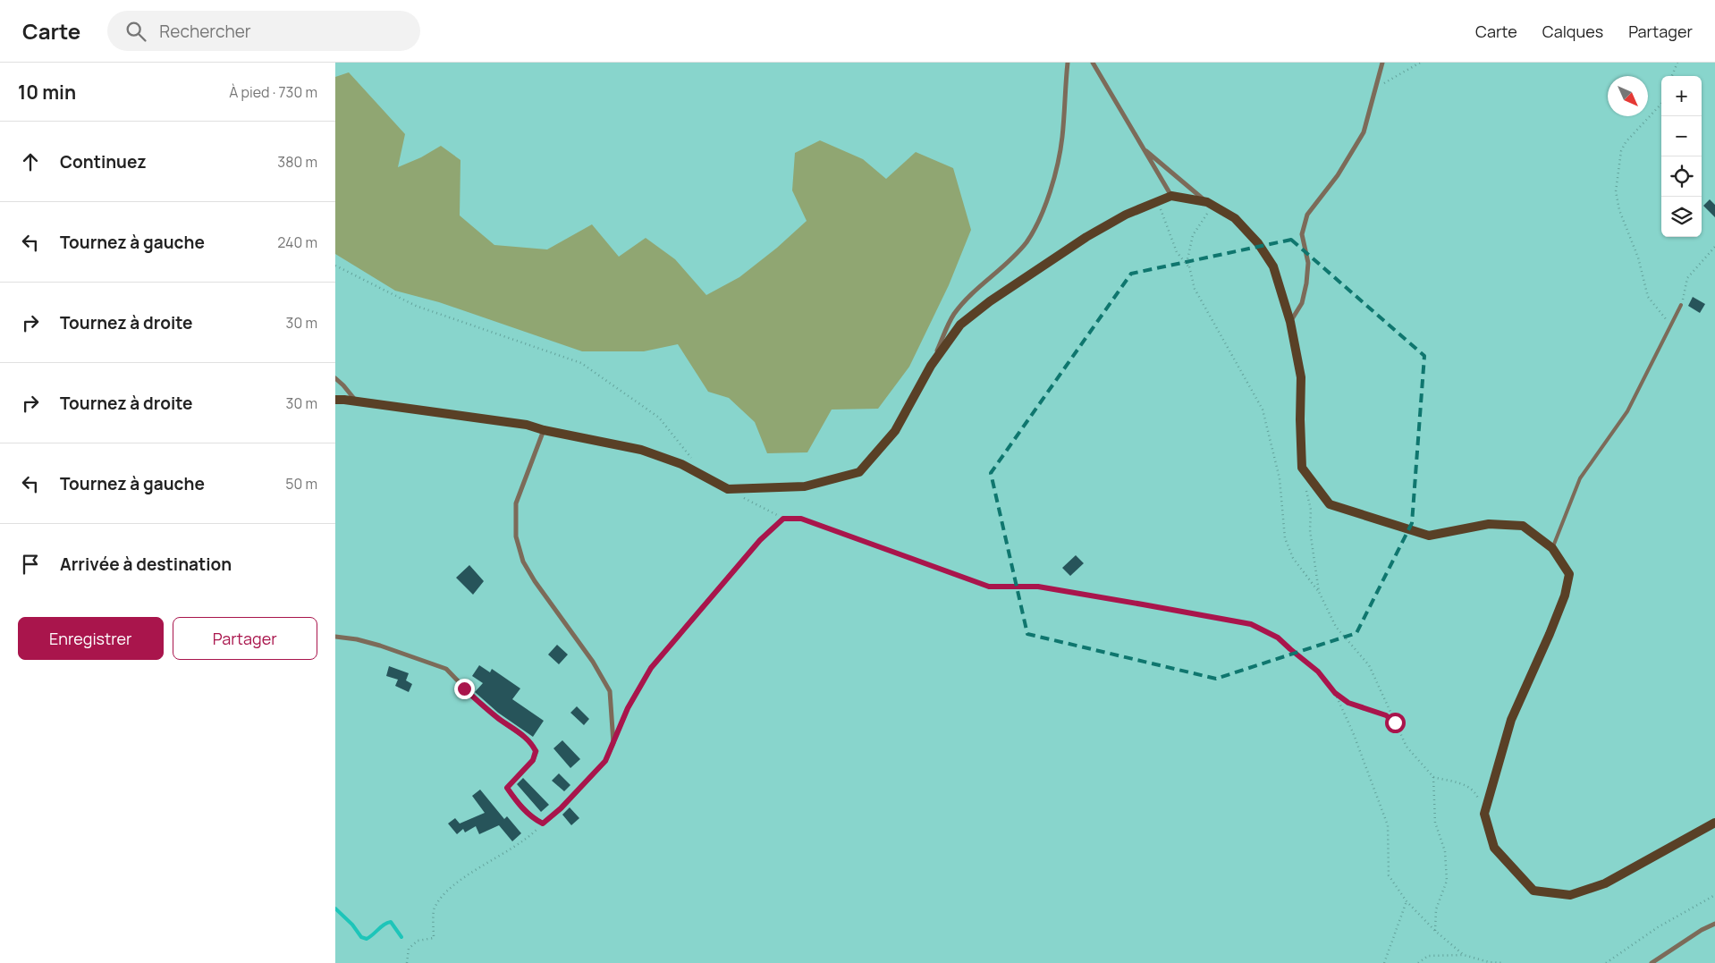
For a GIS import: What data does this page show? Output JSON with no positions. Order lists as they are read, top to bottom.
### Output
{
  "north": "bottom right",
  "page": {
    "header": "Carte",
    "search": "Rechercher",
    "nav": ["Carte", "Calques", "Partager"],
    "heading": ["10 min", "À pied · 730 m"],
    "map_buttons": ["+", "−"],
    "list": [
      ["Continuez", "380 m"],
      ["Tournez à gauche", "240 m"],
      ["Tournez à droite", "30 m"],
      ["Tournez à droite", "30 m"],
      ["Tournez à gauche", "50 m"],
      "Arrivée à destination"
    ],
    "buttons": ["Enregistrer", "Partager"]
  }
}
